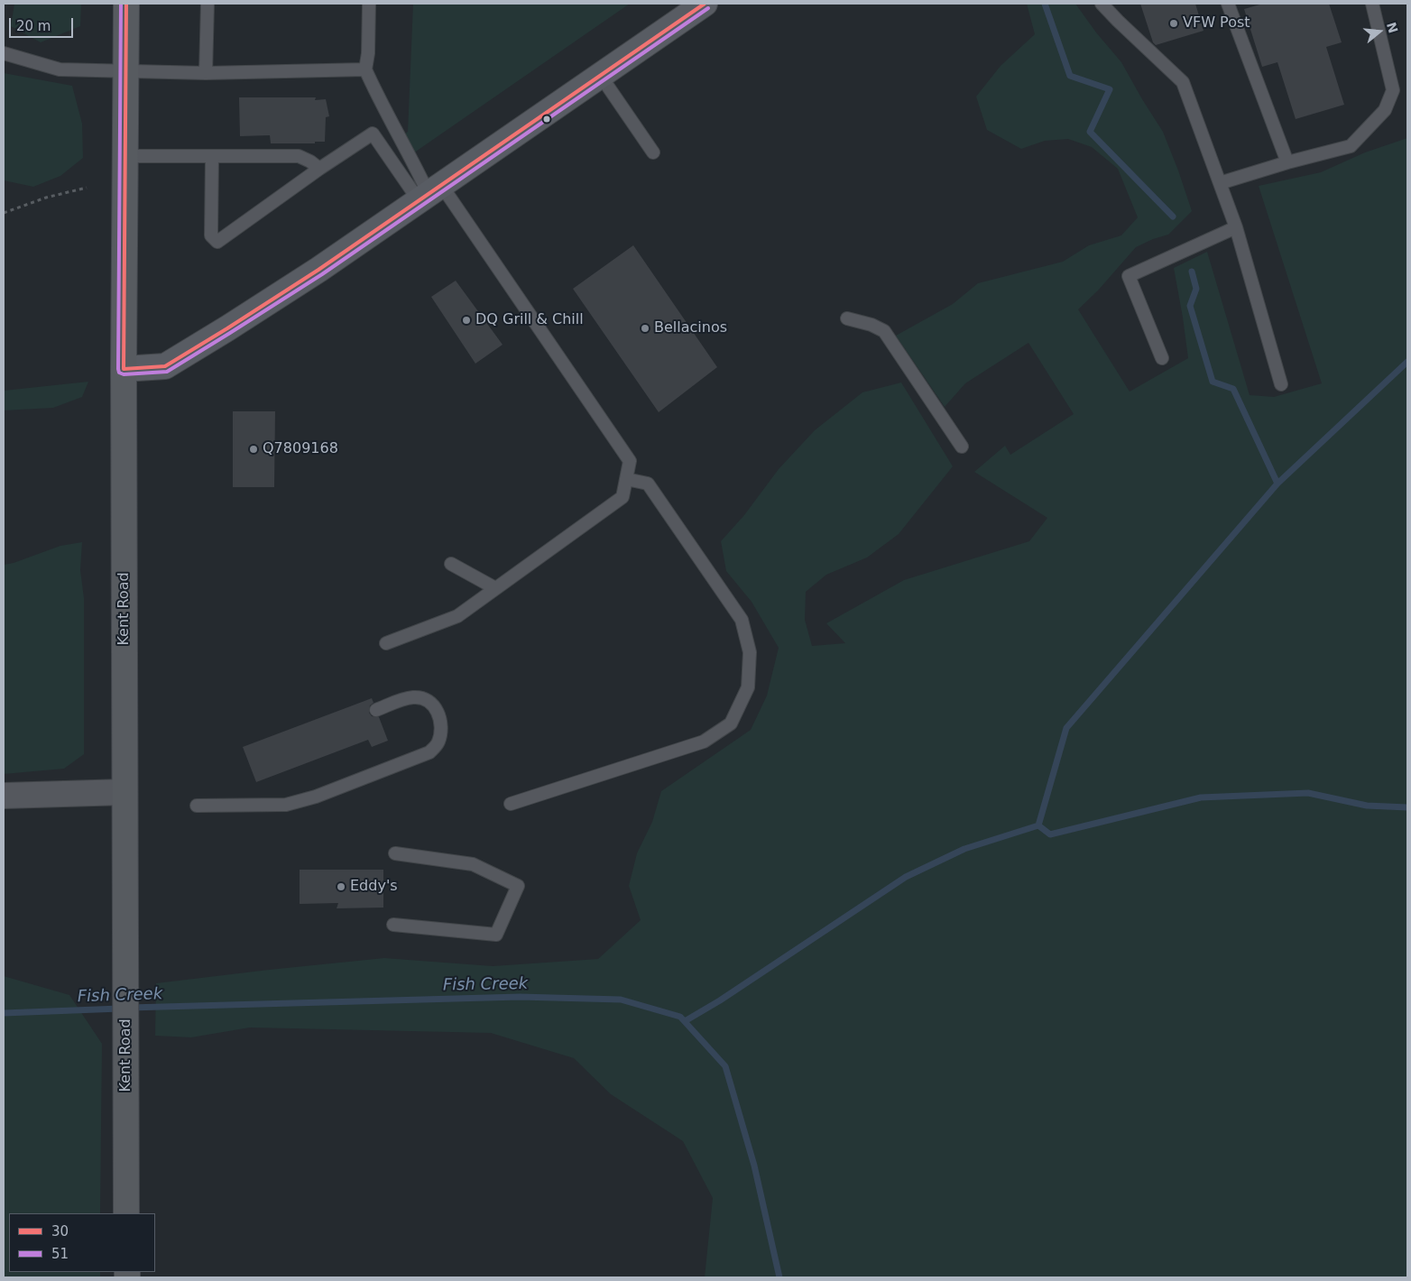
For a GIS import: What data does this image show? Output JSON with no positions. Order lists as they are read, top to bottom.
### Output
{
  "streets": {
    "main road": ["Kent Road"]
  },
  "water": ["Fish Creek"],
  "places": [
    "VFW Post",
    "DQ Grill & Chill",
    "Bellacinos",
    "Q7809168",
    "Eddy's"
  ],
  "lines": ["transit line 30", "transit line 51"],
  "legend": ["30", "51"],
  "scale_bar": "20 m",
  "north": "right"
}
